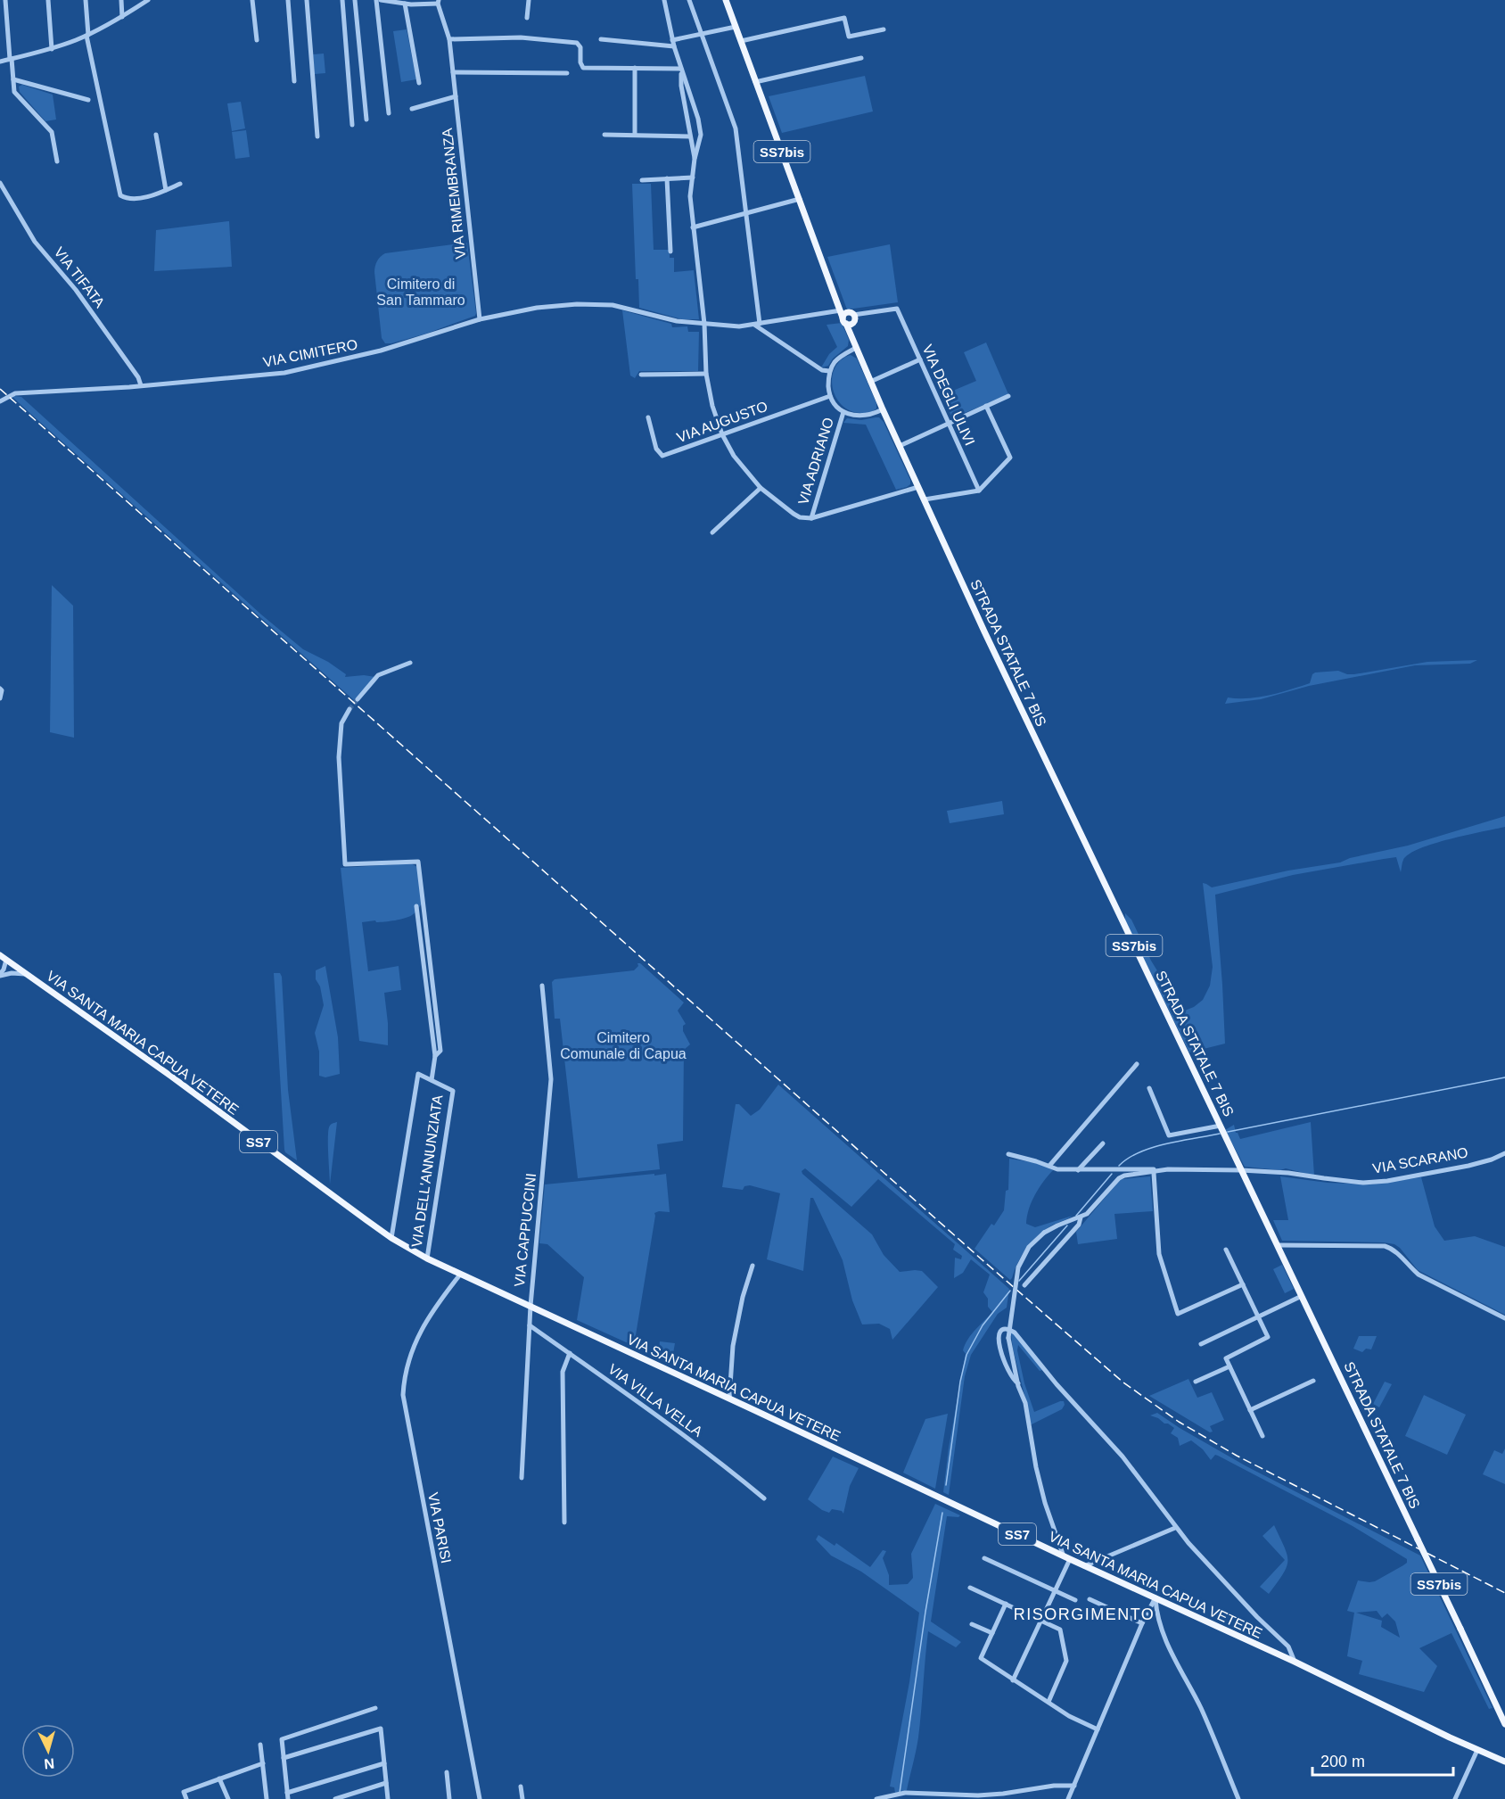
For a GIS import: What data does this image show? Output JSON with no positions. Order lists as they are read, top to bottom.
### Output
{
  "streets": {
    "main road": [
      "SS7bis",
      "STRADA STATALE 7 BIS",
      "VIA SANTA MARIA CAPUA VETERE",
      "SS7"
    ],
    "street": [
      "VIA RIMEMBRANZA",
      "VIA TIFATA",
      "VIA CIMITERO",
      "VIA DEGLI ULIVI",
      "VIA AUGUSTO",
      "VIA ADRIANO",
      "VIA SCARANO",
      "VIA DELL'ANNUNZIATA",
      "VIA CAPPUCCINI",
      "VIA VILLA VELLA",
      "VIA PARISI"
    ]
  },
  "crossings": [
    ["SS7bis", "VIA CIMITERO"],
    ["SS7bis", "VIA DEGLI ULIVI"],
    ["SS7bis", "STRADA STATALE 7 BIS"],
    ["VIA RIMEMBRANZA", "VIA CIMITERO"],
    ["VIA TIFATA", "VIA CIMITERO"],
    ["STRADA STATALE 7 BIS", "VIA SCARANO"],
    ["VIA SANTA MARIA CAPUA VETERE", "VIA DELL'ANNUNZIATA"],
    ["VIA SANTA MARIA CAPUA VETERE", "VIA CAPPUCCINI"],
    ["VIA SANTA MARIA CAPUA VETERE", "VIA PARISI"],
    ["VIA CAPPUCCINI", "VIA VILLA VELLA"]
  ],
  "districts": ["RISORGIMENTO"],
  "parks": ["Cimitero di San Tammaro", "Cimitero Comunale di Capua"],
  "scale_bar": "200 m",
  "north": "bottom"
}
